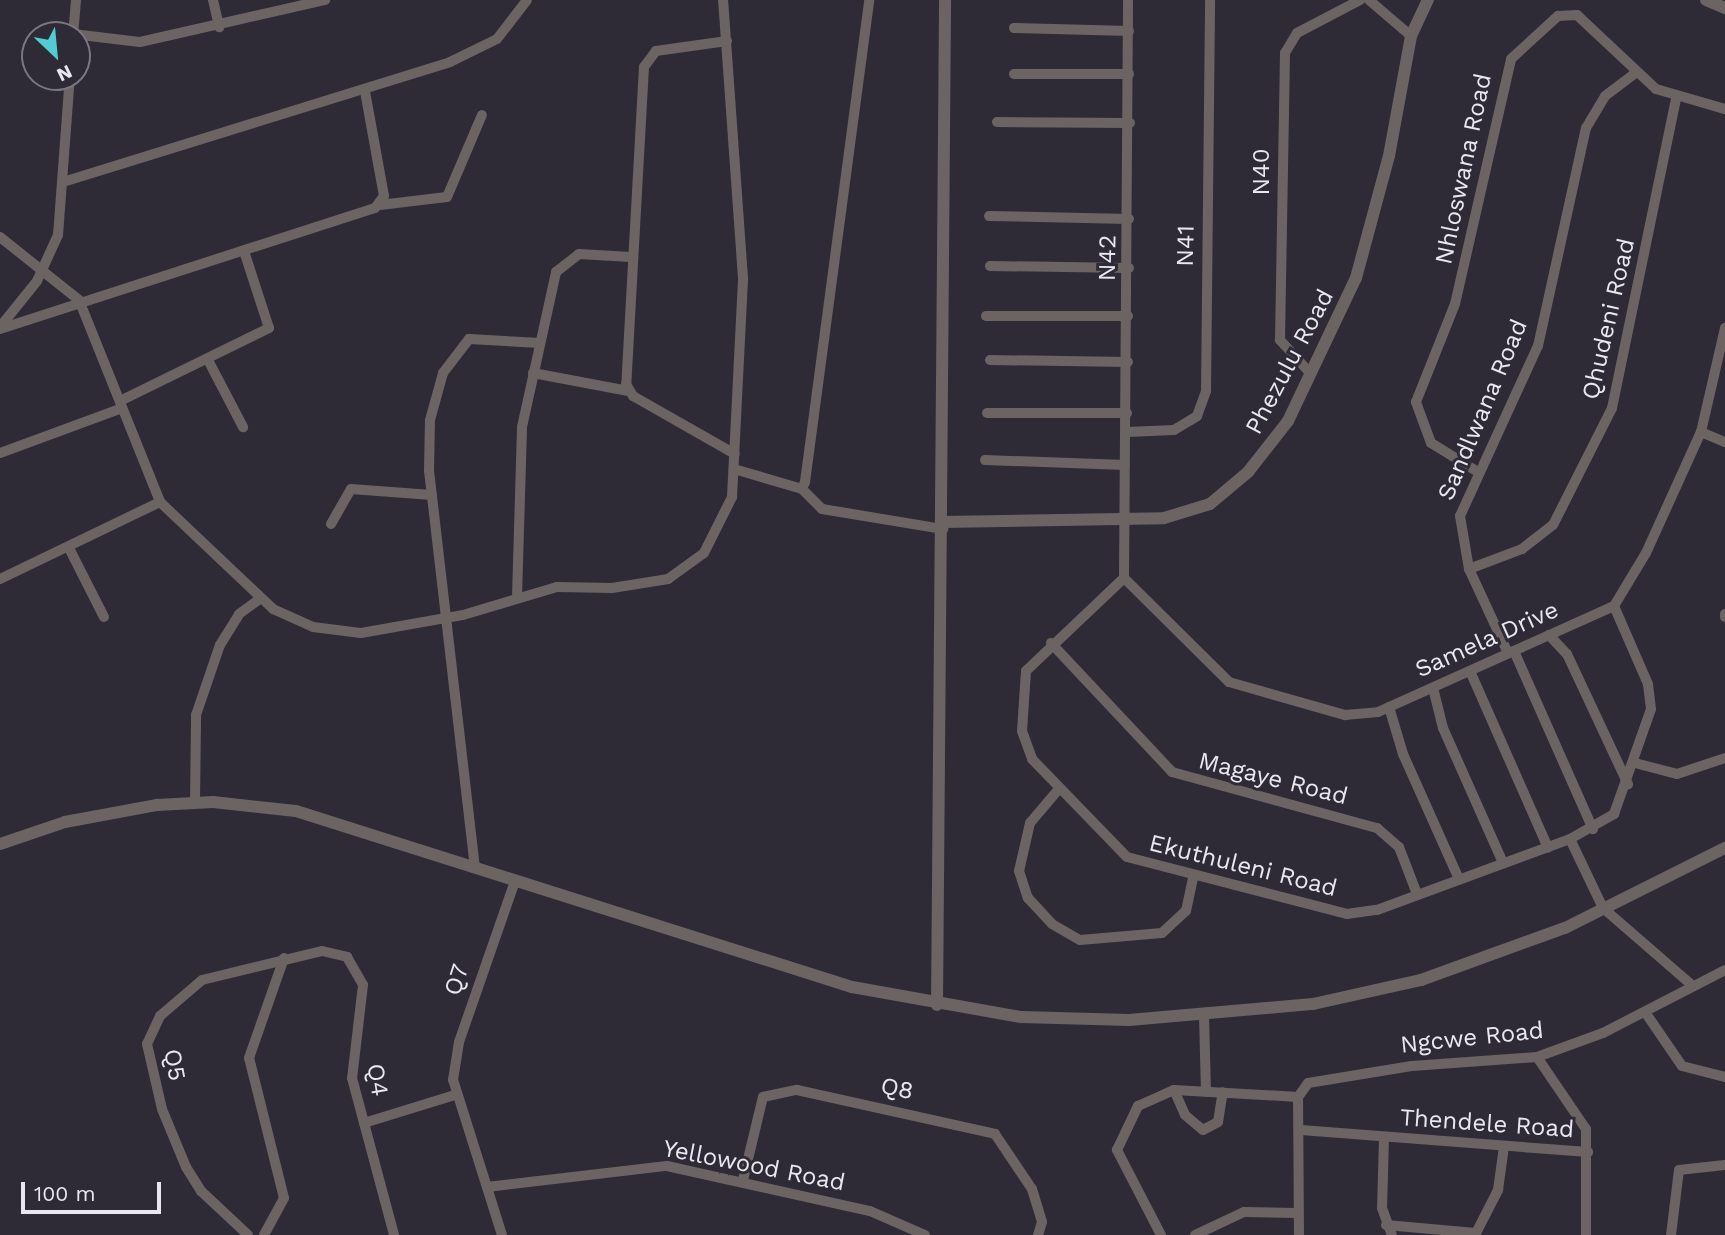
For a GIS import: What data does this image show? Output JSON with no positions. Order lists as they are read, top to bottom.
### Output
{
  "streets": {
    "street": [
      "Nhloswana Road",
      "N40",
      "N41",
      "N42",
      "Qhudeni Road",
      "Phezulu Road",
      "Sandlwana Road",
      "Samela Drive",
      "Magaye Road",
      "Ekuthuleni Road",
      "Q7",
      "Ngcwe Road",
      "Q5",
      "Q4",
      "Q8",
      "Thendele Road",
      "Yellowood Road"
    ]
  },
  "crossings": [
    ["Nhloswana Road", "Qhudeni Road"],
    ["Nhloswana Road", "Sandlwana Road"],
    ["N40", "Phezulu Road"],
    ["N41", "N42"],
    ["N42", "Phezulu Road"],
    ["Qhudeni Road", "Sandlwana Road"],
    ["Sandlwana Road", "Samela Drive"],
    ["Sandlwana Road", "Ekuthuleni Road"],
    ["Samela Drive", "Ekuthuleni Road"],
    ["Magaye Road", "Ekuthuleni Road"],
    ["Q5", "Q4"],
    ["Q8", "Yellowood Road"]
  ],
  "scale_bar": "100 m",
  "north": "bottom right"
}
